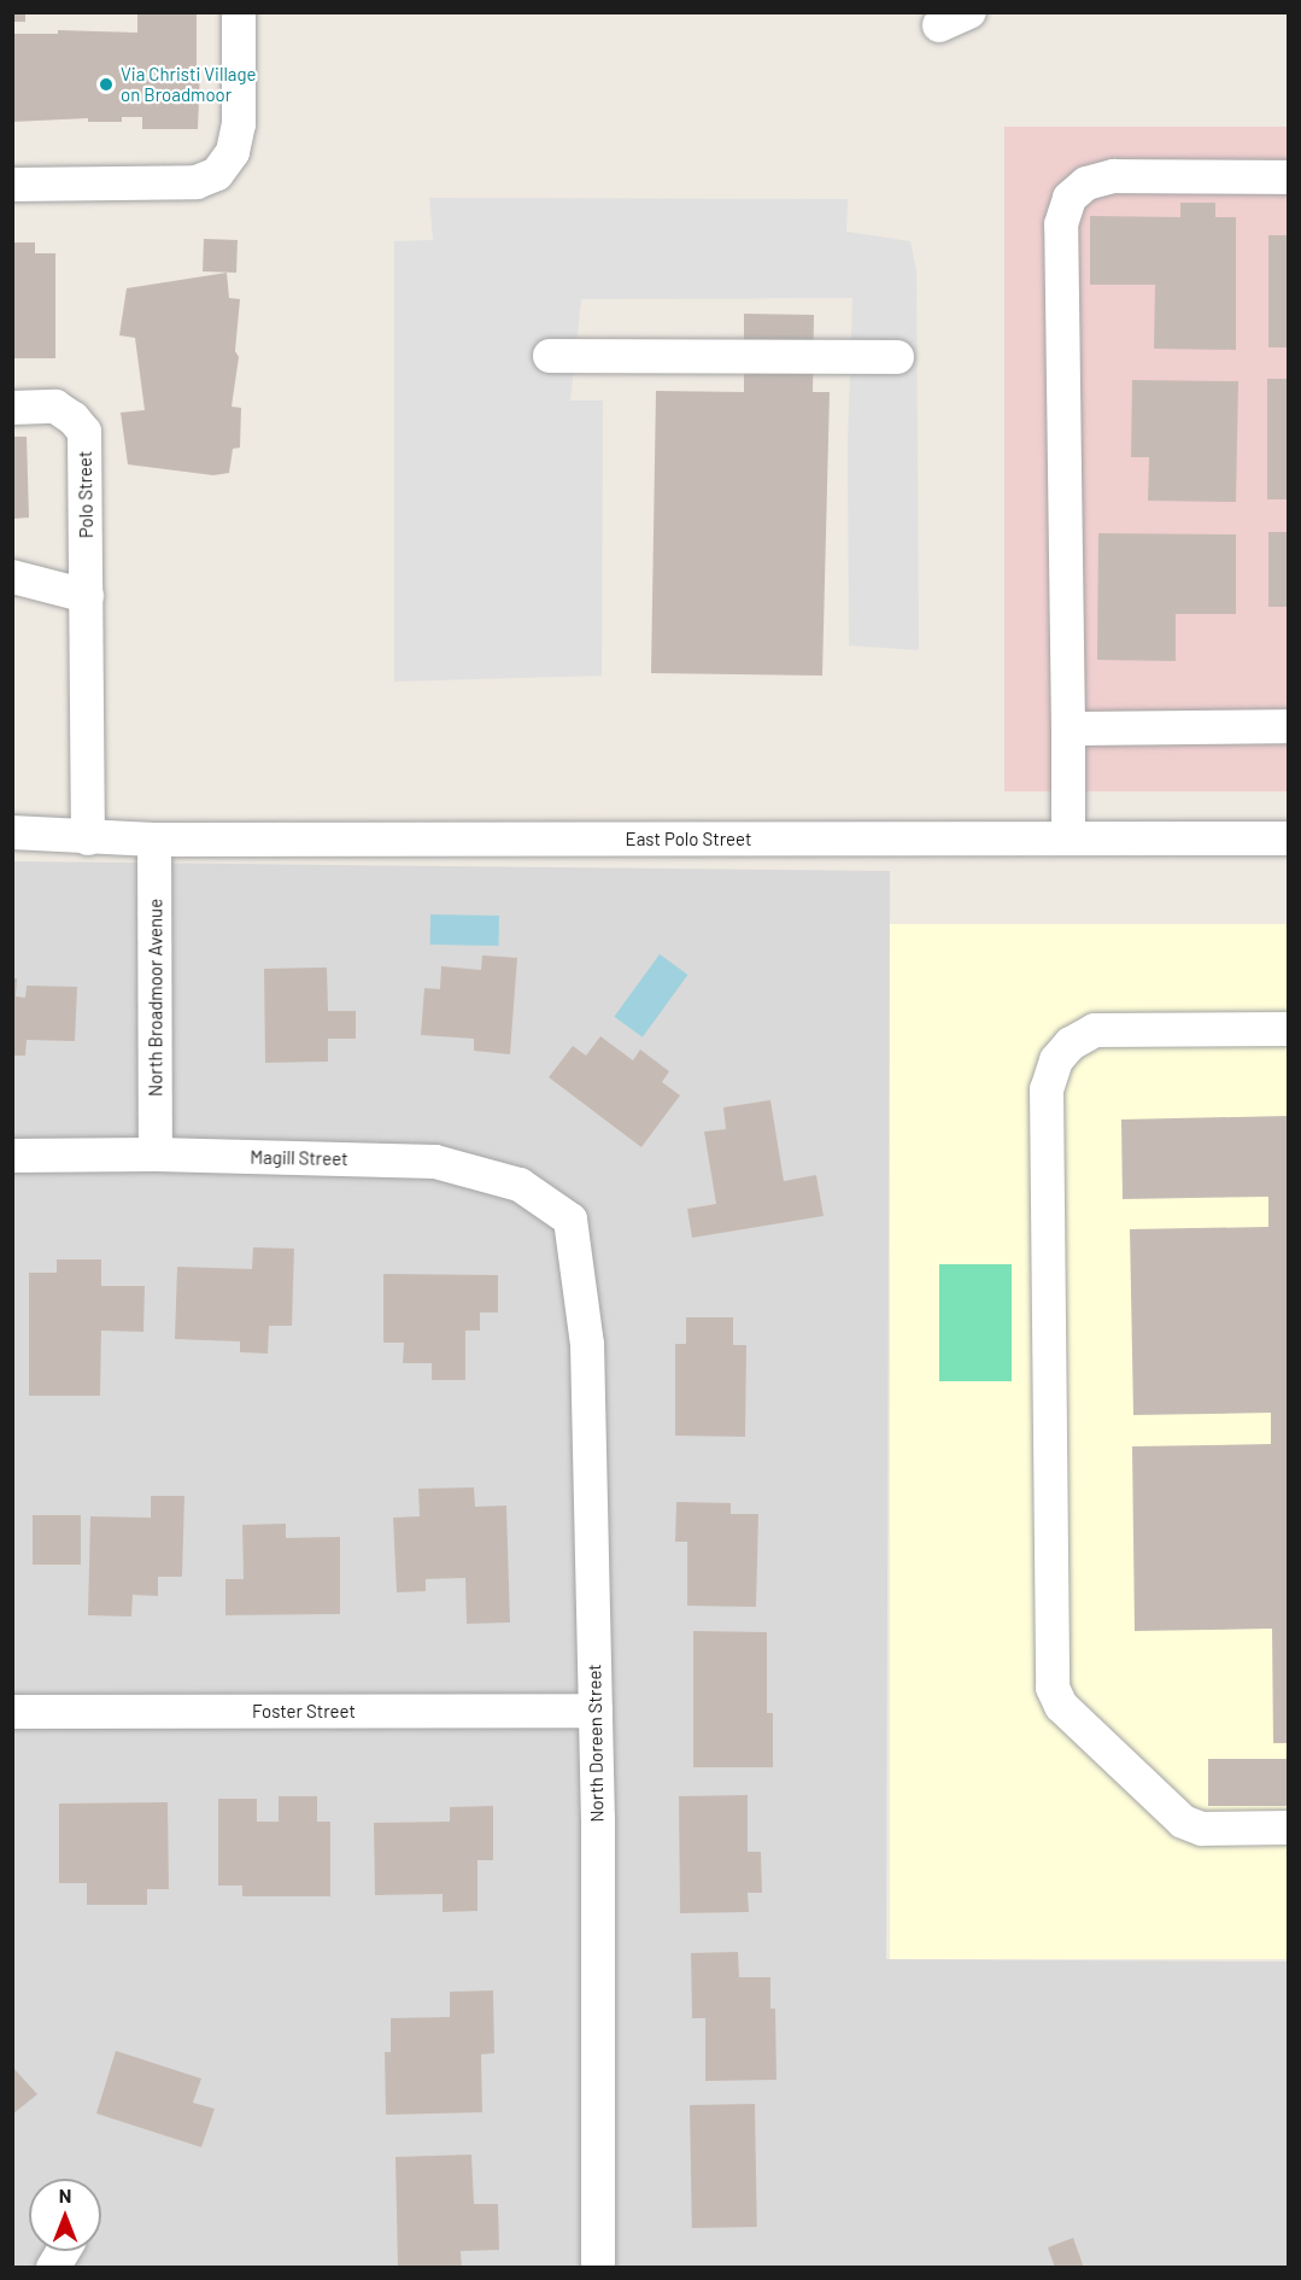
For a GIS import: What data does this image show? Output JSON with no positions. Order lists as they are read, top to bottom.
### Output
{
  "streets": {
    "street": [
      "Polo Street",
      "East Polo Street",
      "North Broadmoor Avenue",
      "Magill Street",
      "Foster Street",
      "North Doreen Street"
    ]
  },
  "crossings": [
    ["Polo Street", "East Polo Street"],
    ["East Polo Street", "North Broadmoor Avenue"],
    ["North Broadmoor Avenue", "Magill Street"],
    ["Magill Street", "North Doreen Street"],
    ["Foster Street", "North Doreen Street"]
  ],
  "places": ["Via Christi Village on Broadmoor"],
  "north": "top"
}
